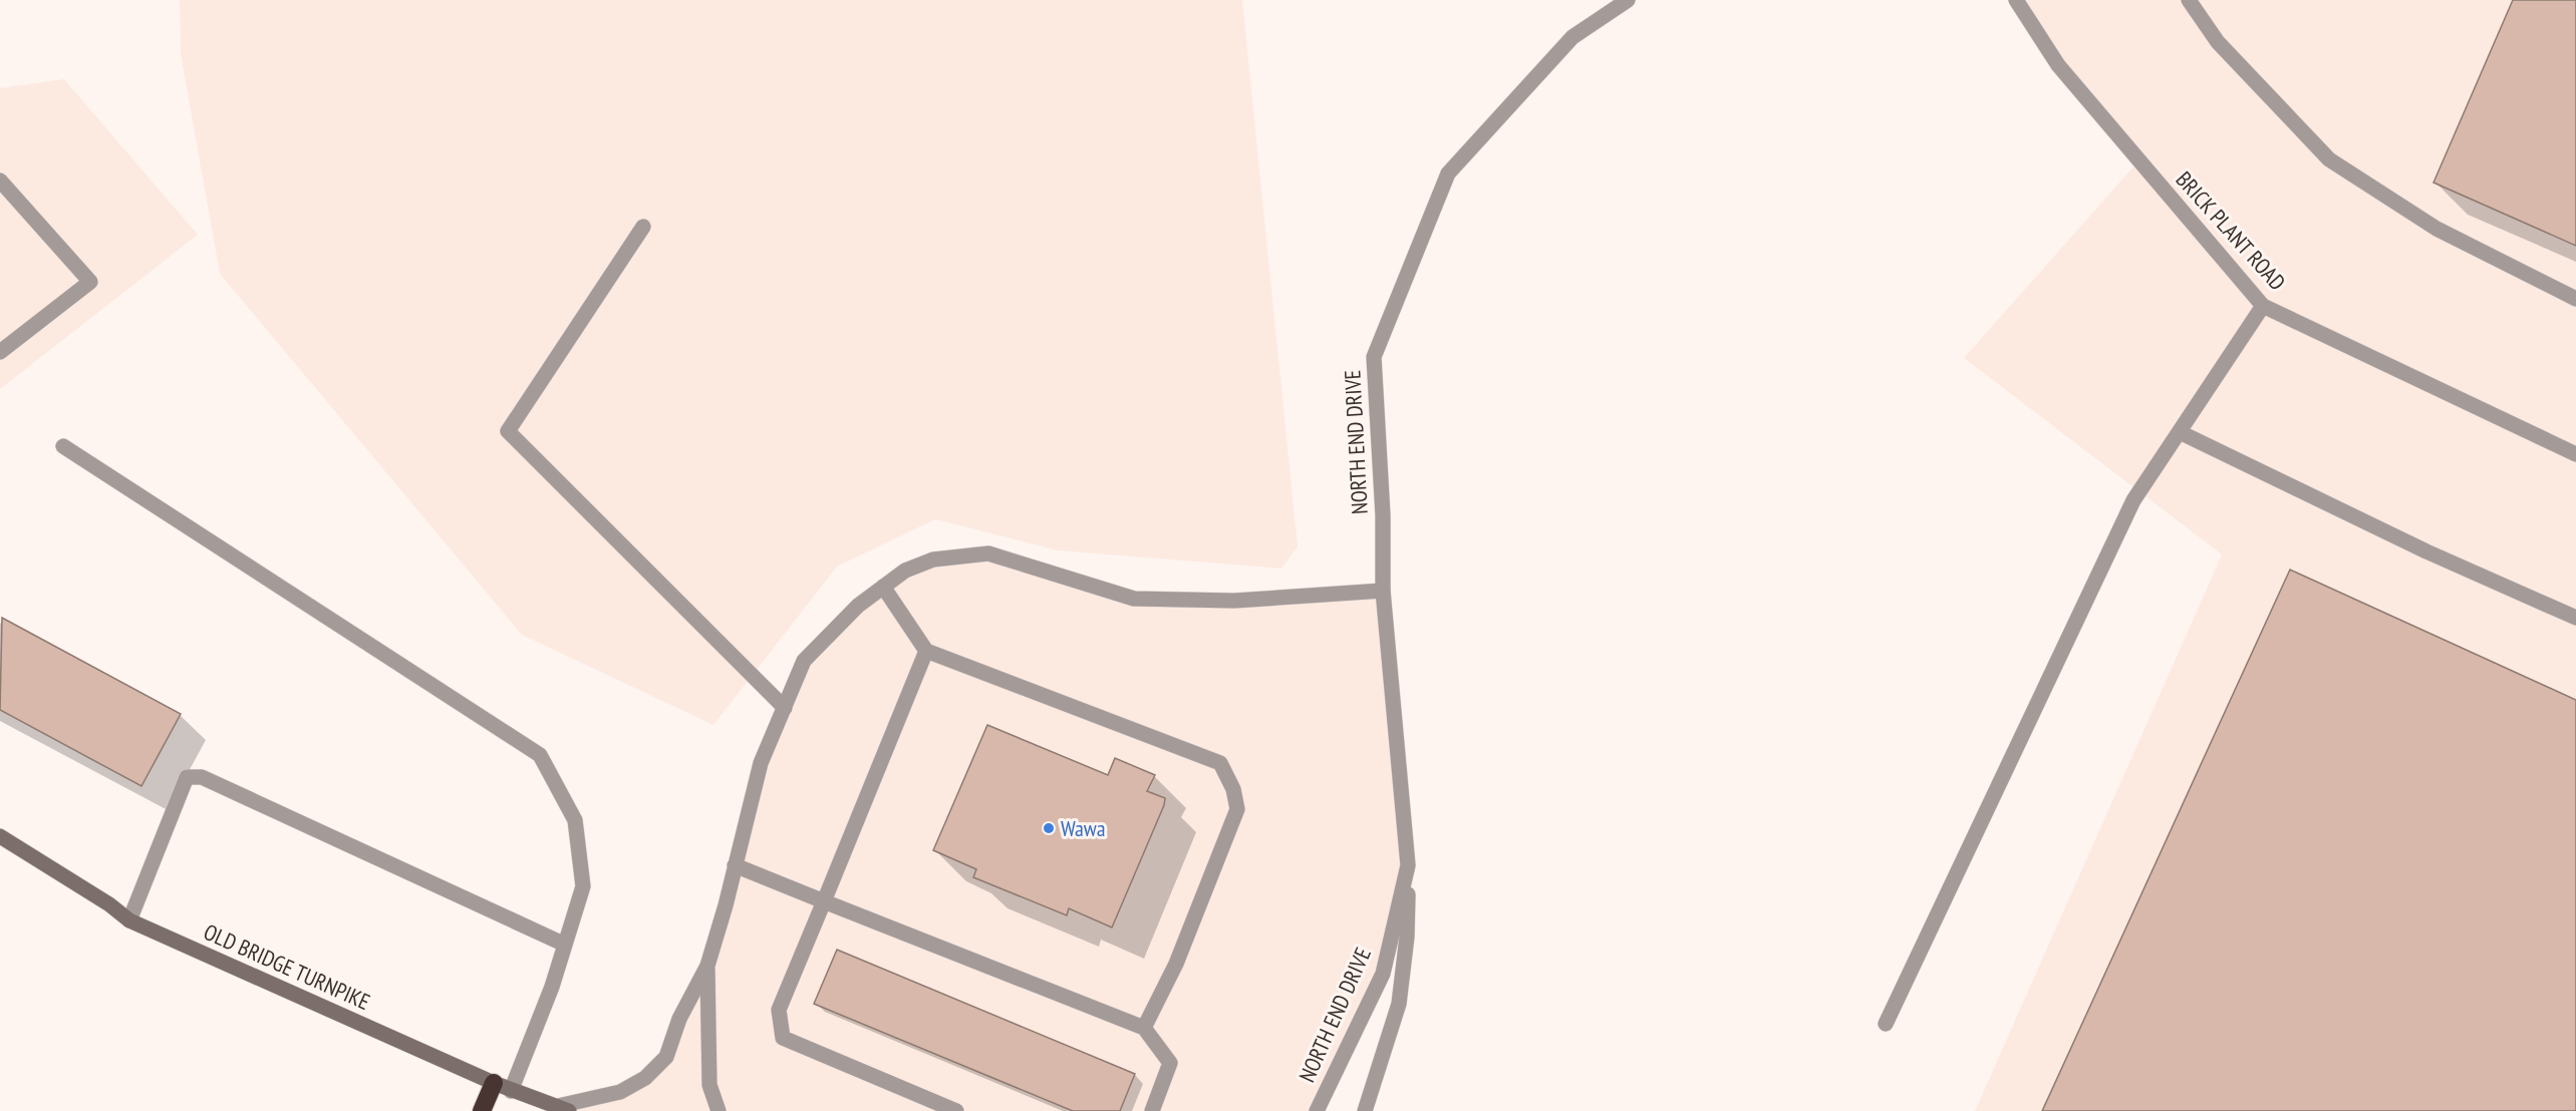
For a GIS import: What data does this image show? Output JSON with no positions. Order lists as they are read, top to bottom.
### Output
{
  "streets": {
    "street": ["BRICK PLANT ROAD", "NORTH END DRIVE", "OLD BRIDGE TURNPIKE"]
  },
  "places": ["Wawa"]
}
